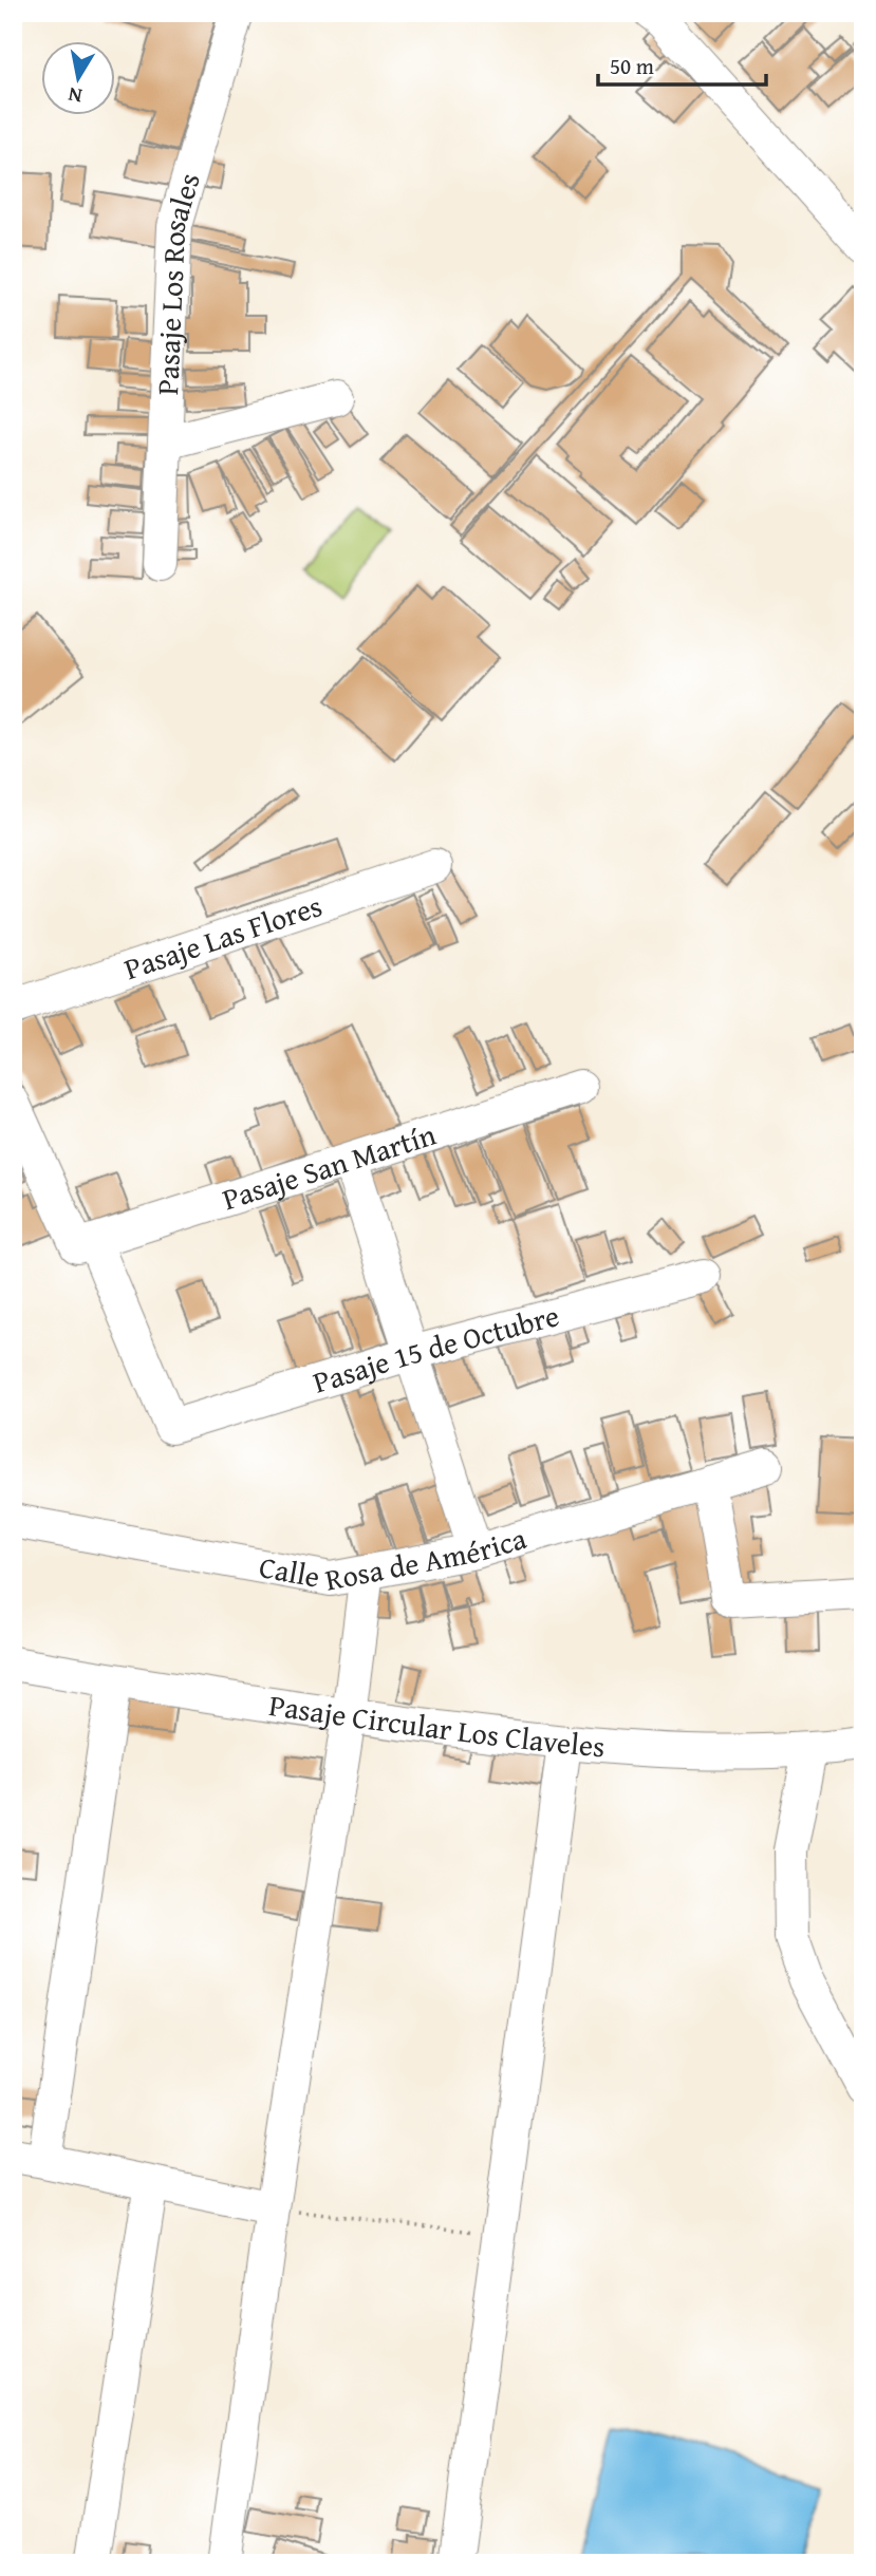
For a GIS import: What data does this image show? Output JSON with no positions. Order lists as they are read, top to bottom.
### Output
{
  "streets": {
    "street": [
      "Pasaje Los Rosales",
      "Pasaje Las Flores",
      "Pasaje San Martín",
      "Pasaje 15 de Octubre",
      "Calle Rosa de América",
      "Pasaje Circular Los Claveles"
    ]
  },
  "crossings": [
    ["Pasaje San Martín", "Pasaje 15 de Octubre"]
  ],
  "scale_bar": "50 m",
  "north": "bottom"
}
